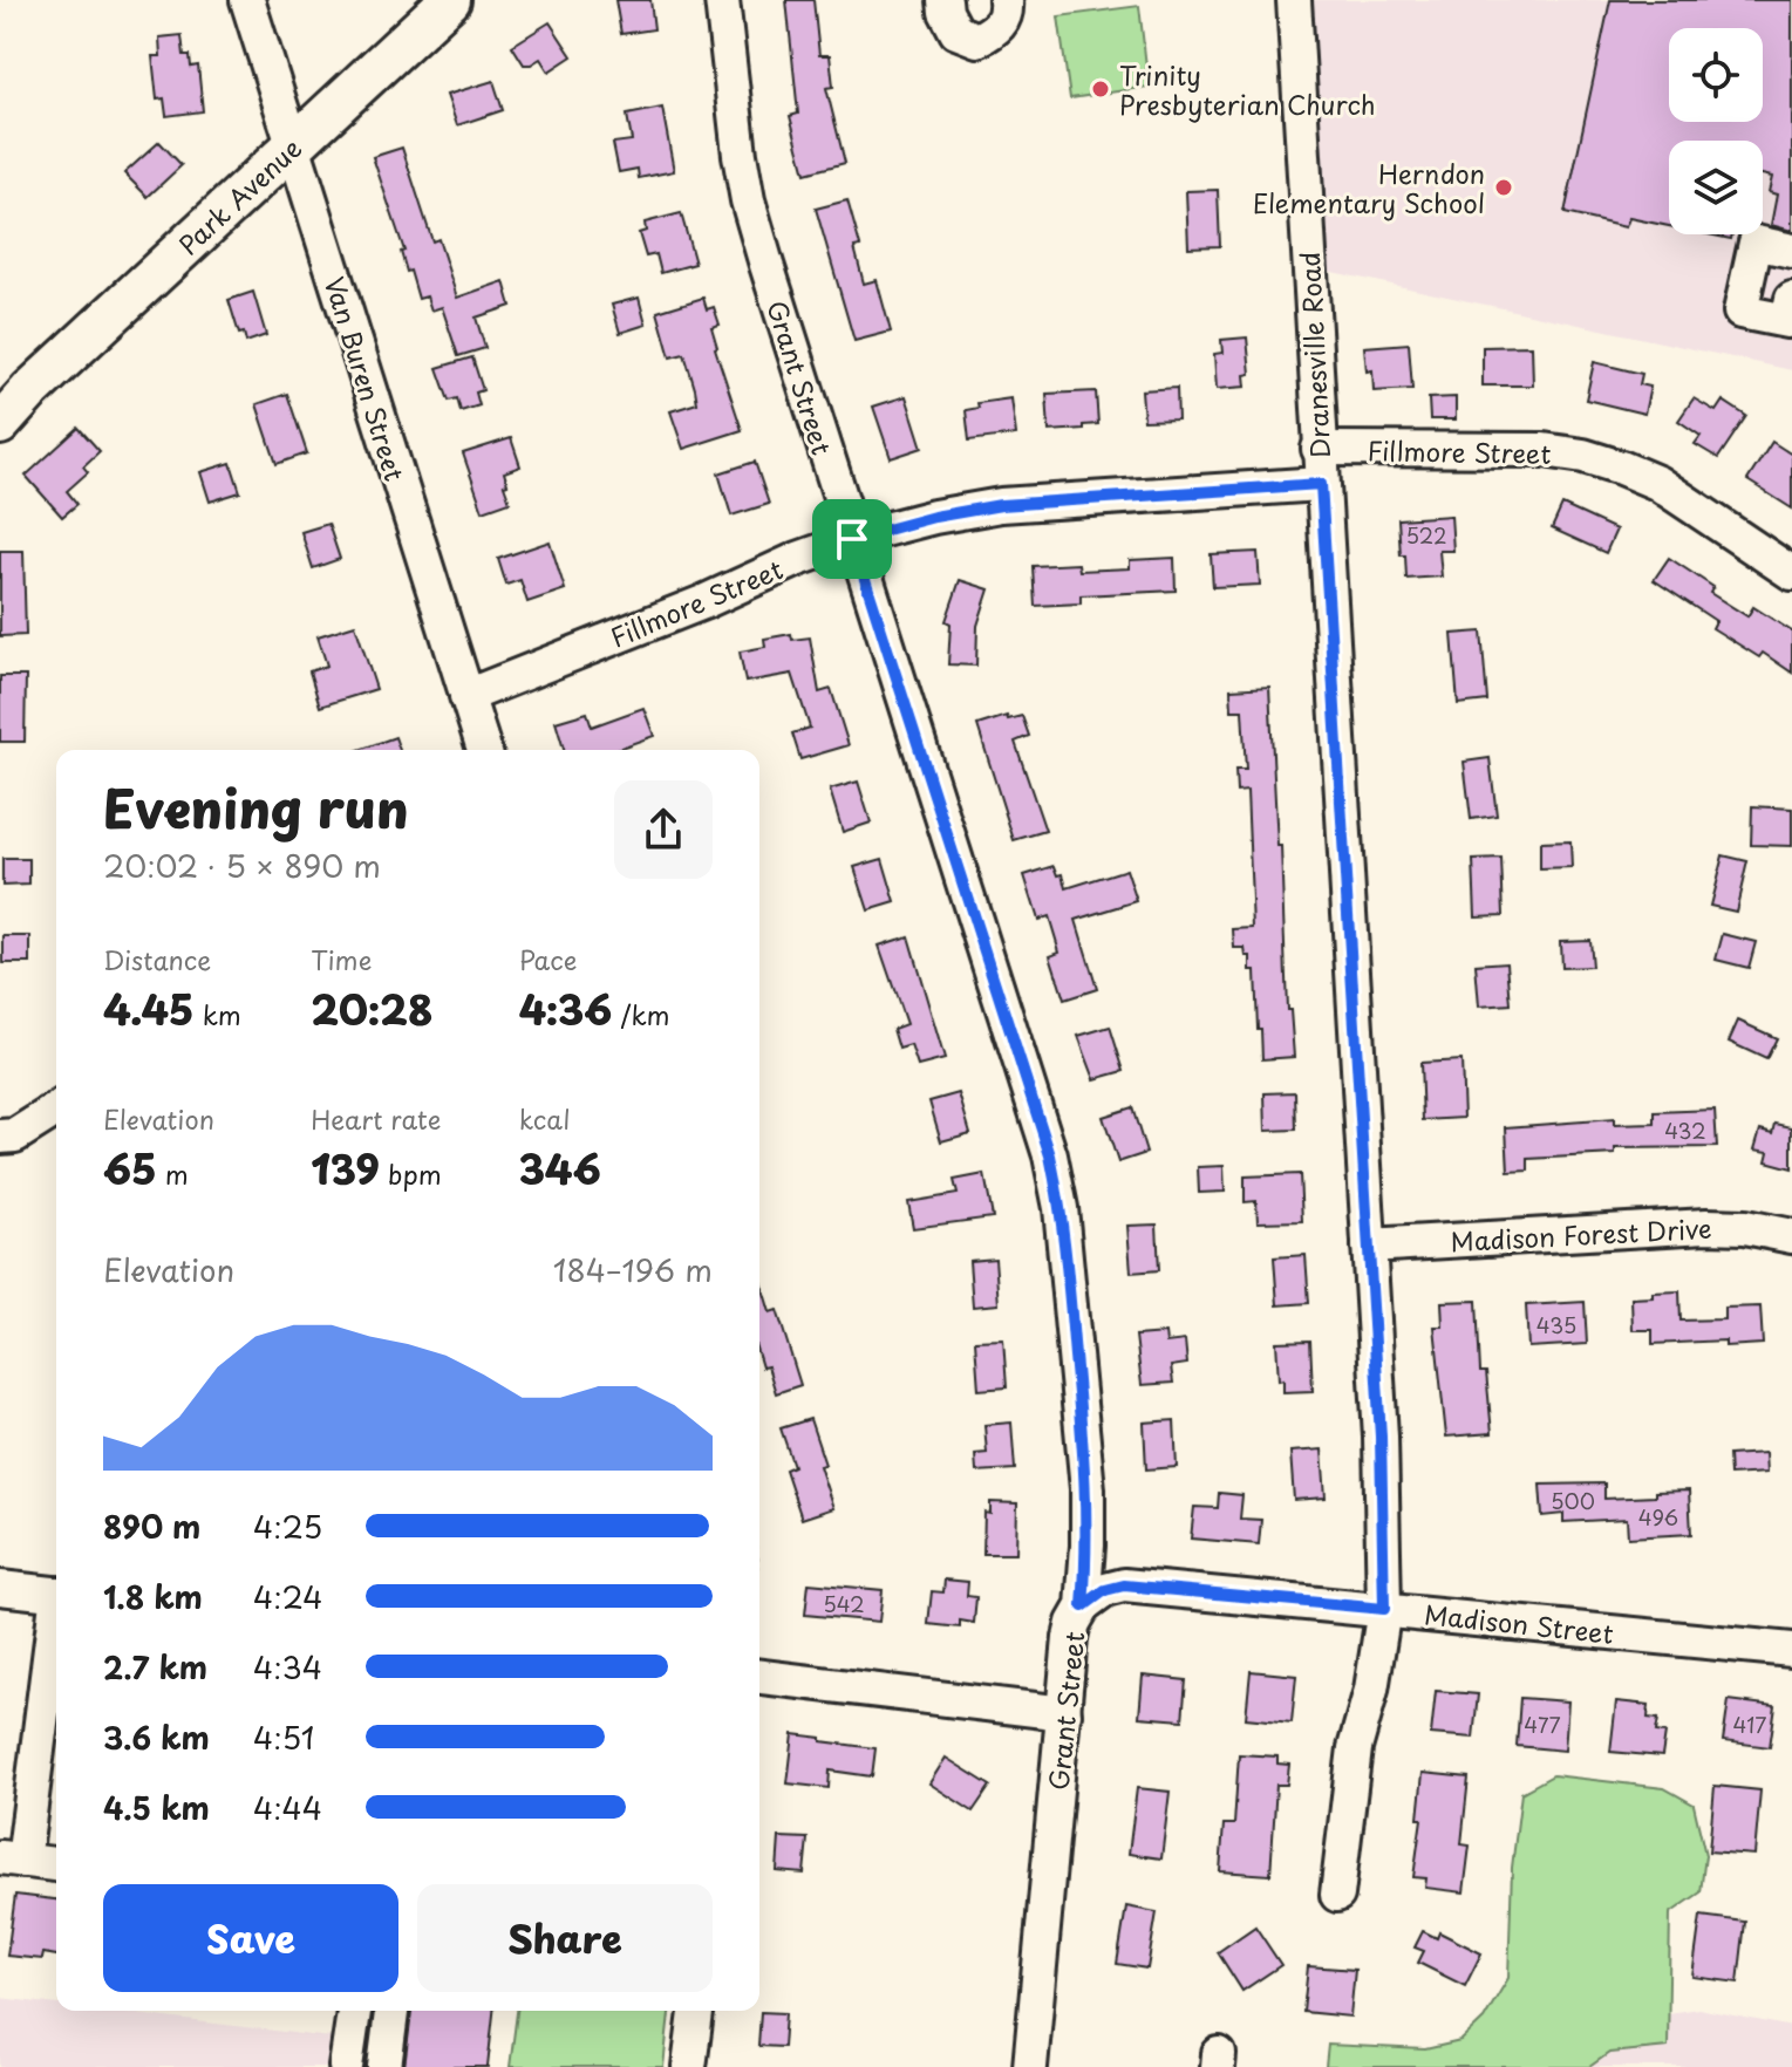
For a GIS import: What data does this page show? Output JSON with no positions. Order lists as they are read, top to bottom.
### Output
{
  "streets": {
    "main road": ["Park Avenue"],
    "street": [
      "Dranesville Road",
      "Grant Street",
      "Van Buren Street",
      "Fillmore Street",
      "Madison Forest Drive",
      "Madison Street"
    ]
  },
  "crossings": [
    ["Park Avenue", "Van Buren Street"],
    ["Dranesville Road", "Fillmore Street"],
    ["Dranesville Road", "Madison Forest Drive"],
    ["Dranesville Road", "Madison Street"],
    ["Grant Street", "Fillmore Street"],
    ["Grant Street", "Madison Street"],
    ["Van Buren Street", "Fillmore Street"]
  ],
  "places": ["Trinity Presbyterian Church", "Herndon Elementary School"],
  "house_numbers": [
    "522",
    "432",
    "435",
    "500",
    "496",
    "542",
    "477",
    "417"
  ],
  "page": {
    "heading": ["Evening run", "20:02 · 5 × 890 m"],
    "stats": [
      ["Distance", "4.45 km"],
      ["Time", "20:28"],
      ["Pace", "4:36 /km"],
      ["Elevation", "65 m"],
      ["Heart rate", "139 bpm"],
      ["kcal", "346"]
    ],
    "chart": ["Elevation", "184–196 m"],
    "list": [
      {
        "name": "890 m",
        "note": "4:25"
      },
      {
        "name": "1.8 km",
        "note": "4:24"
      },
      {
        "name": "2.7 km",
        "note": "4:34"
      },
      {
        "name": "3.6 km",
        "note": "4:51"
      },
      {
        "name": "4.5 km",
        "note": "4:44"
      }
    ],
    "buttons": ["Save", "Share"]
  }
}
